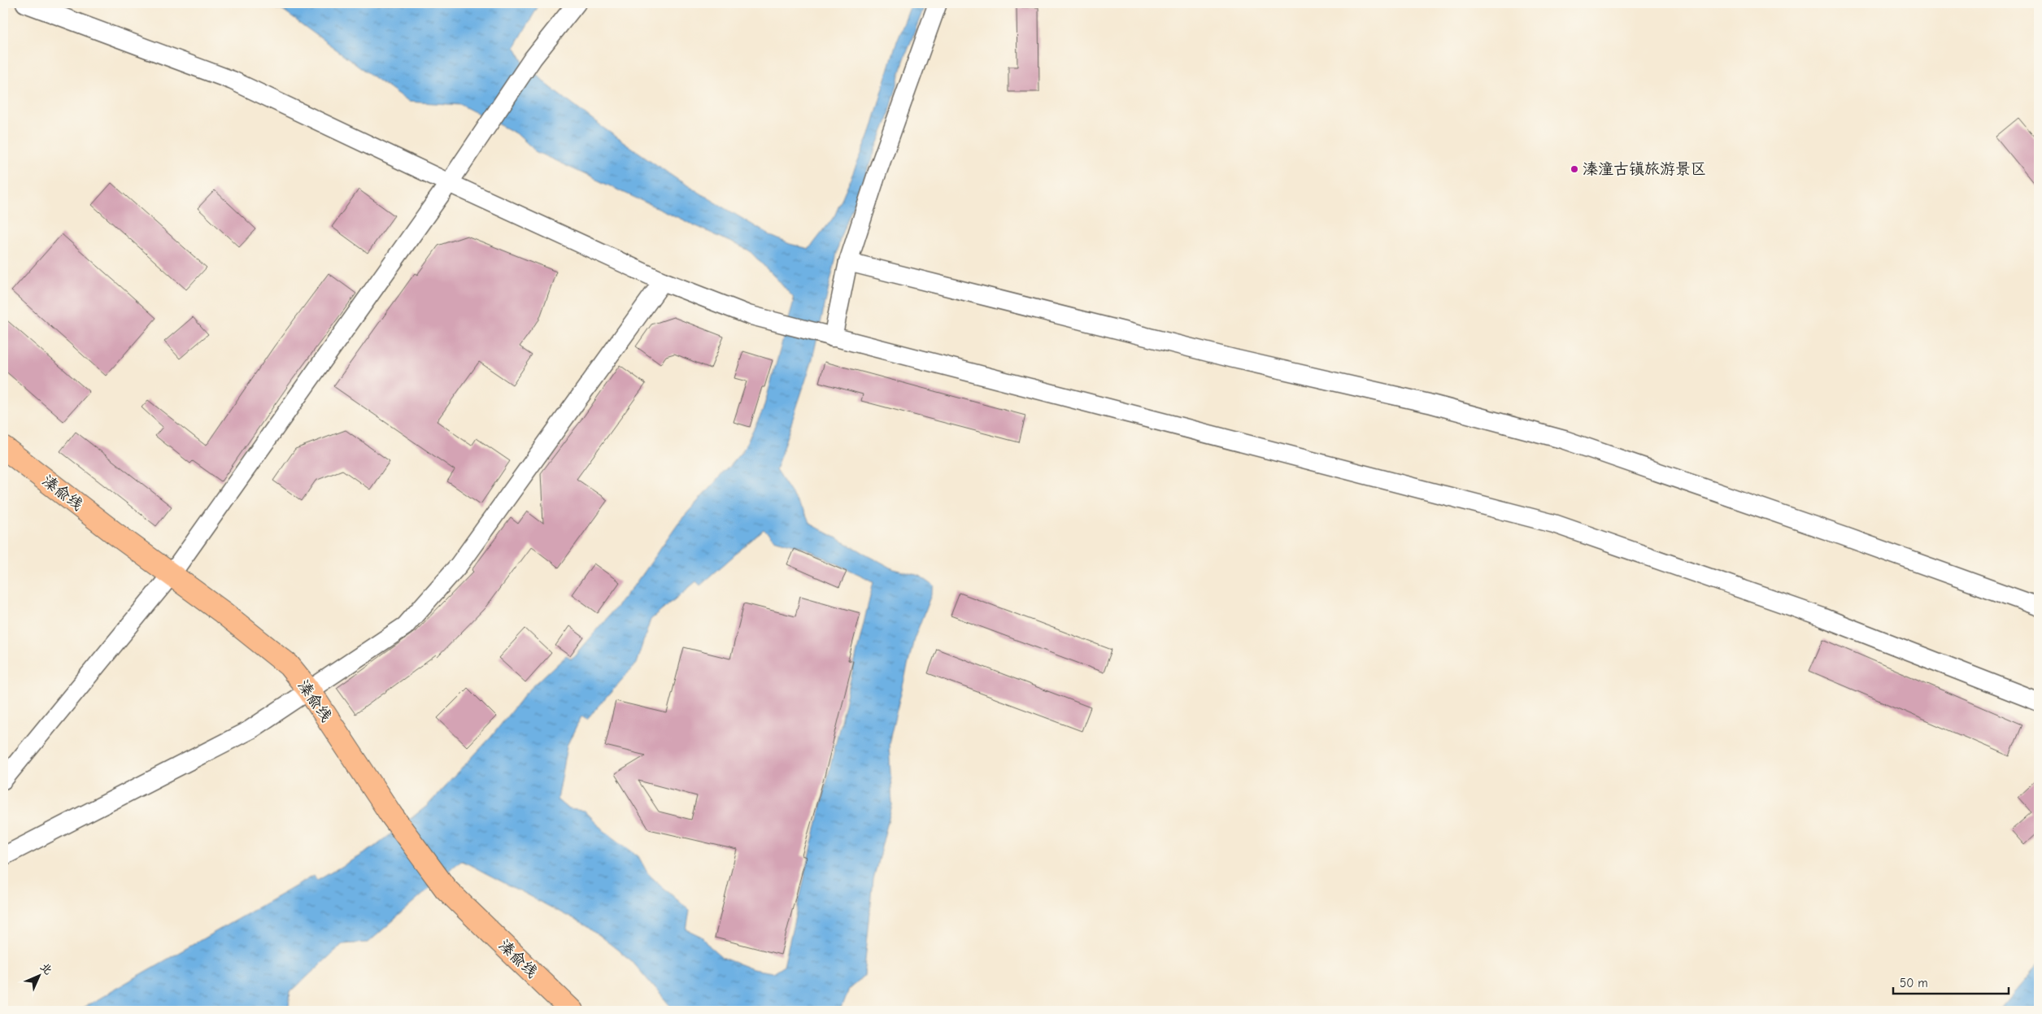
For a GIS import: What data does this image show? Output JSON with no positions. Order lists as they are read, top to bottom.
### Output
{
  "streets": {
    "main road": ["溱俞线"]
  },
  "places": ["溱潼古镇旅游景区"],
  "scale_bar": "50 m",
  "north": "top right"
}
